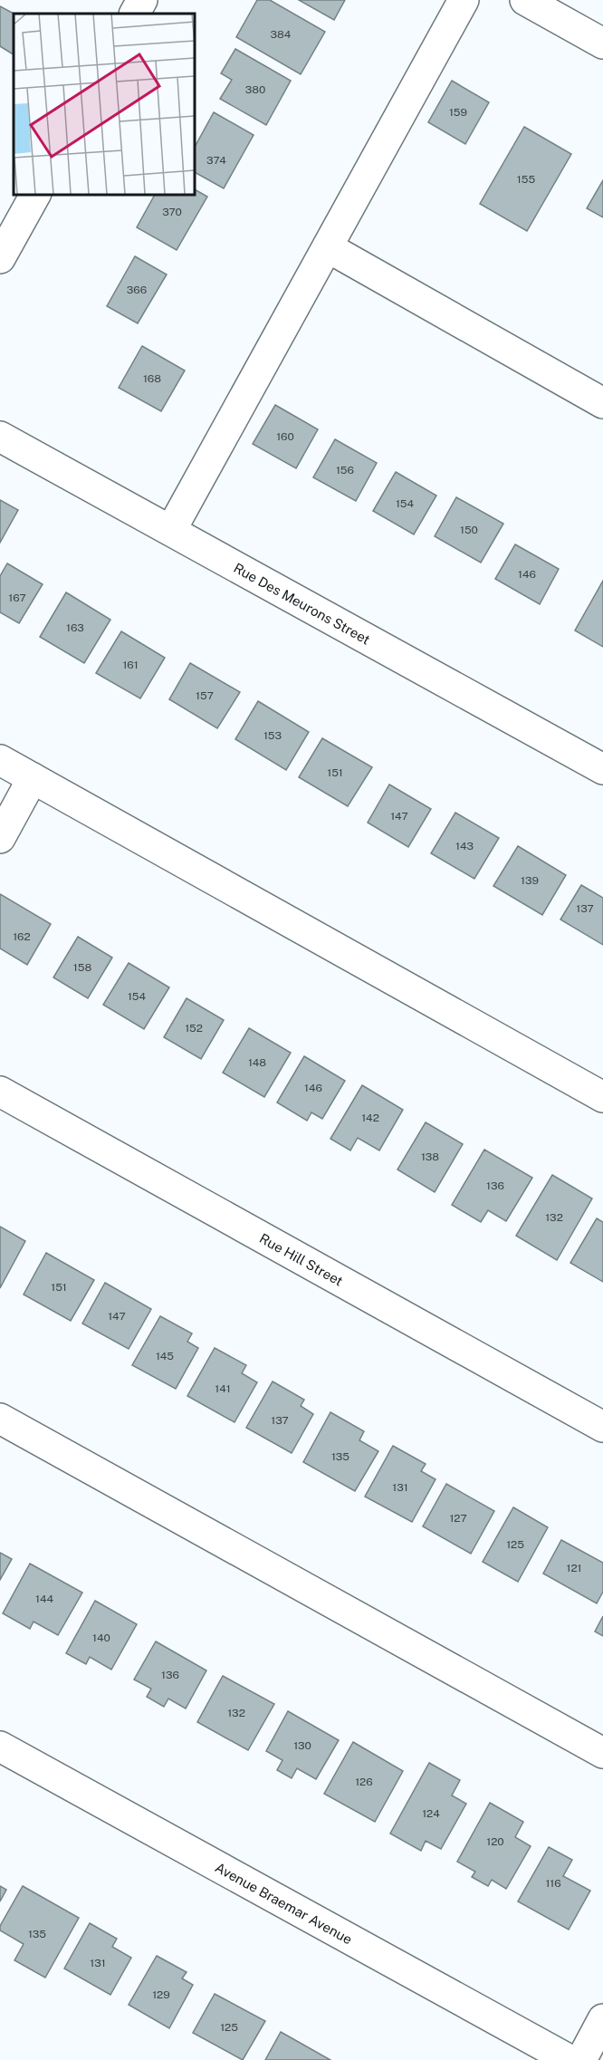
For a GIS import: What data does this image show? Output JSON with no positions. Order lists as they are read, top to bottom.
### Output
{
  "streets": {
    "street": ["Rue Des Meurons Street", "Rue Hill Street", "Avenue Braemar Avenue"]
  },
  "house_numbers": [
    "384",
    "380",
    "159",
    "374",
    "155",
    "370",
    "366",
    "168",
    "160",
    "156",
    "154",
    "150",
    "146",
    "167",
    "163",
    "161",
    "157",
    "153",
    "151",
    "147",
    "143",
    "139",
    "137",
    "162",
    "158",
    "154",
    "152",
    "148",
    "146",
    "142",
    "138",
    "136",
    "132",
    "151",
    "147",
    "145",
    "141",
    "137",
    "135",
    "131",
    "127",
    "125",
    "121",
    "144",
    "140",
    "136",
    "132",
    "130",
    "126",
    "124",
    "120",
    "116",
    "135",
    "131",
    "129",
    "125"
  ]
}
